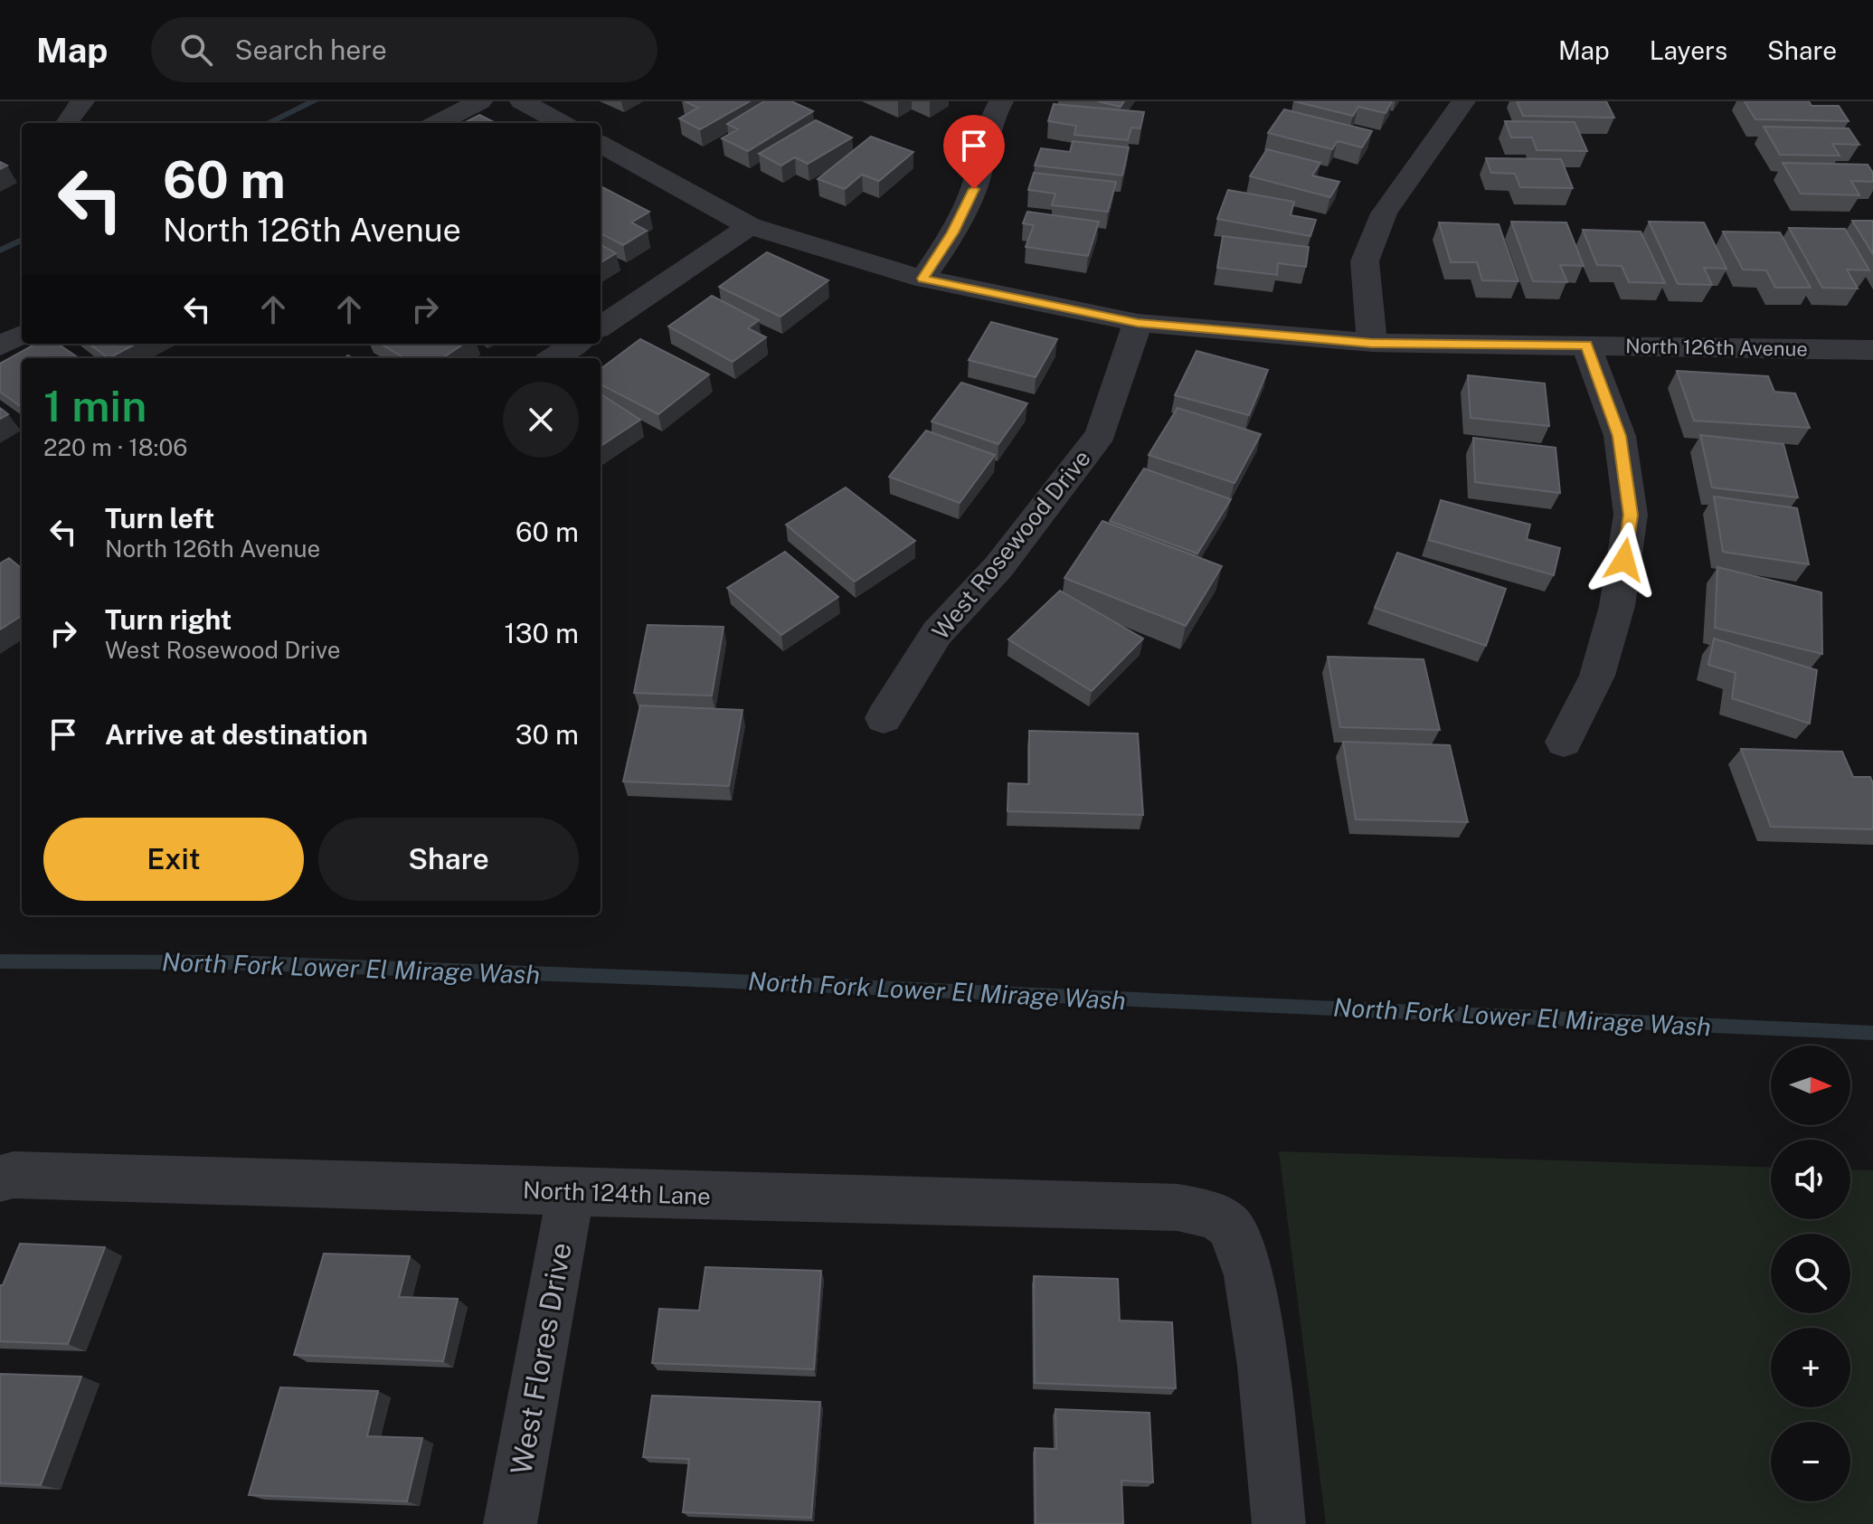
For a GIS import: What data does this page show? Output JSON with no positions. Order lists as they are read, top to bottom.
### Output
{
  "streets": {
    "street": [
      "North 126th Avenue",
      "West Rosewood Drive",
      "North 124th Lane",
      "West Flores Drive"
    ]
  },
  "crossings": [
    ["North 126th Avenue", "West Rosewood Drive"],
    ["North 124th Lane", "West Flores Drive"]
  ],
  "water": ["North Fork Lower El Mirage Wash"],
  "north": "right",
  "page": {
    "header": "Map",
    "search": "Search here",
    "nav": ["Map", "Layers", "Share"],
    "turn": ["60 m", "North 126th Avenue"],
    "heading": ["1 min", "220 m · 18:06"],
    "list": [
      {
        "name": "Turn left",
        "note": "North 126th Avenue",
        "value": "60 m"
      },
      {
        "name": "Turn right",
        "note": "West Rosewood Drive",
        "value": "130 m"
      },
      {
        "name": "Arrive at destination",
        "value": "30 m"
      }
    ],
    "buttons": ["Exit", "Share"],
    "map_buttons": ["+", "−"]
  }
}
